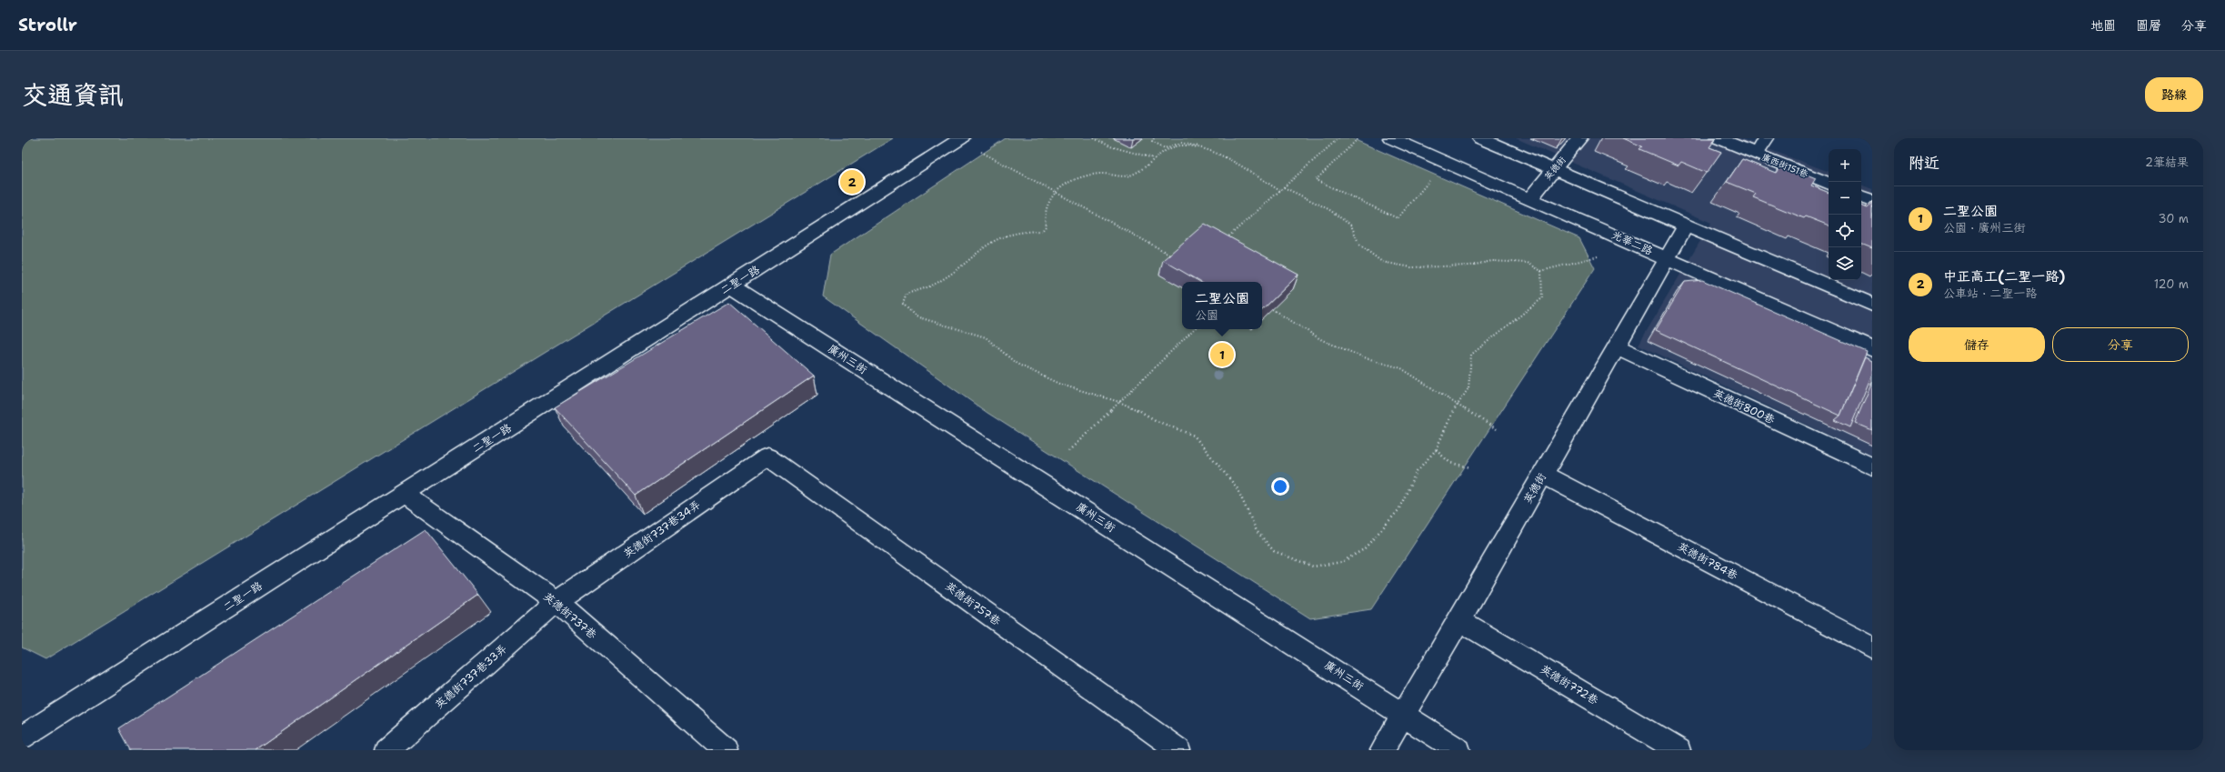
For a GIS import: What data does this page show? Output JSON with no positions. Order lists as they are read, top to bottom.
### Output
{
  "streets": {
    "street": [
      "廣西街151巷",
      "英德街",
      "光華二路",
      "二聖一路",
      "廣州三街",
      "英德街800巷",
      "英德街737巷34弄",
      "英德街784巷",
      "英德街757巷",
      "英德街737巷",
      "英德街737巷33弄",
      "英德街772巷"
    ]
  },
  "crossings": [
    ["英德街", "光華二路"],
    ["英德街", "廣州三街"],
    ["英德街", "英德街800巷"],
    ["英德街", "英德街784巷"],
    ["英德街", "英德街772巷"],
    ["二聖一路", "廣州三街"],
    ["二聖一路", "英德街737巷"],
    ["英德街737巷34弄", "英德街757巷"],
    ["英德街737巷34弄", "英德街737巷"],
    ["英德街737巷34弄", "英德街737巷33弄"],
    ["英德街737巷", "英德街737巷33弄"]
  ],
  "page": {
    "header": "Strollr",
    "nav": ["地圖", "圖層", "分享"],
    "title": "交通資訊",
    "buttons": [
      "路線",
      ["儲存", "分享"]
    ],
    "heading": ["附近", "2筆結果"],
    "map_buttons": ["+", "−"],
    "pins": ["2", "1"],
    "list": [
      {
        "mark": "1",
        "name": "二聖公園",
        "note": "公園 · 廣州三街",
        "value": "30 m"
      },
      {
        "mark": "2",
        "name": "中正高工(二聖一路)",
        "note": "公車站 · 二聖一路",
        "value": "120 m"
      }
    ],
    "popup": ["二聖公園", "公園"]
  }
}
